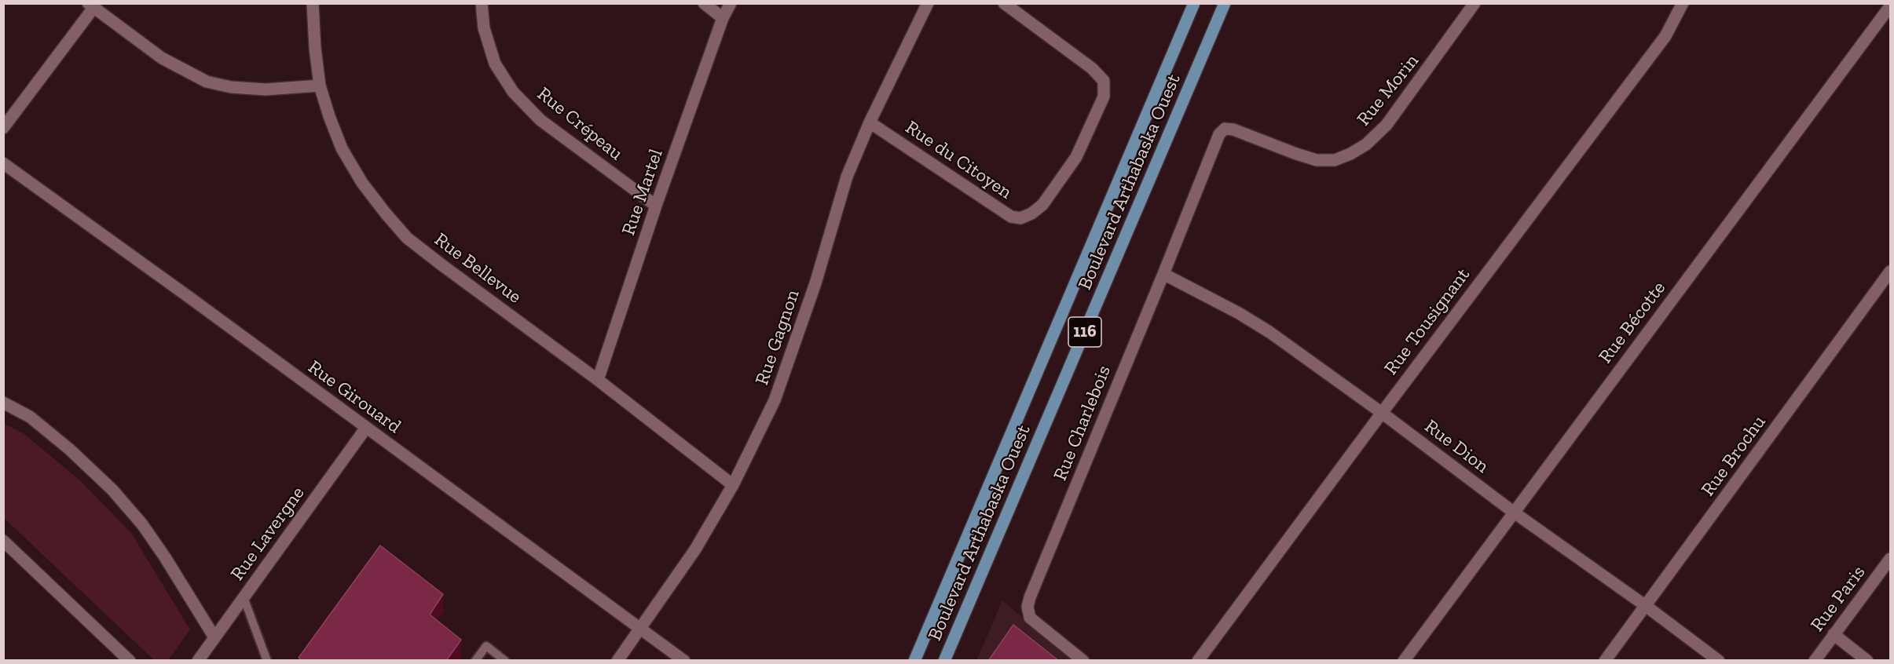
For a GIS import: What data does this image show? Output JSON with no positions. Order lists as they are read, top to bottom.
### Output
{
  "streets": {
    "main road": ["Boulevard Arthabaska Ouest", "116"],
    "street": [
      "Rue Morin",
      "Rue Crépeau",
      "Rue du Citoyen",
      "Rue Martel",
      "Rue Bellevue",
      "Rue Tousignant",
      "Rue Bécotte",
      "Rue Gagnon",
      "Rue Girouard",
      "Rue Charlebois",
      "Rue Dion",
      "Rue Brochu",
      "Rue Lavergne",
      "Rue Paris"
    ]
  },
  "crossings": [
    ["Rue Morin", "Rue Charlebois"],
    ["Rue Crépeau", "Rue Martel"],
    ["Rue du Citoyen", "Rue Gagnon"],
    ["Rue Martel", "Rue Bellevue"],
    ["Rue Bellevue", "Rue Gagnon"],
    ["Rue Tousignant", "Rue Dion"],
    ["Rue Bécotte", "Rue Dion"],
    ["Rue Gagnon", "Rue Girouard"],
    ["Rue Girouard", "Rue Lavergne"],
    ["Rue Charlebois", "Rue Dion"],
    ["Rue Dion", "Rue Brochu"]
  ]
}
